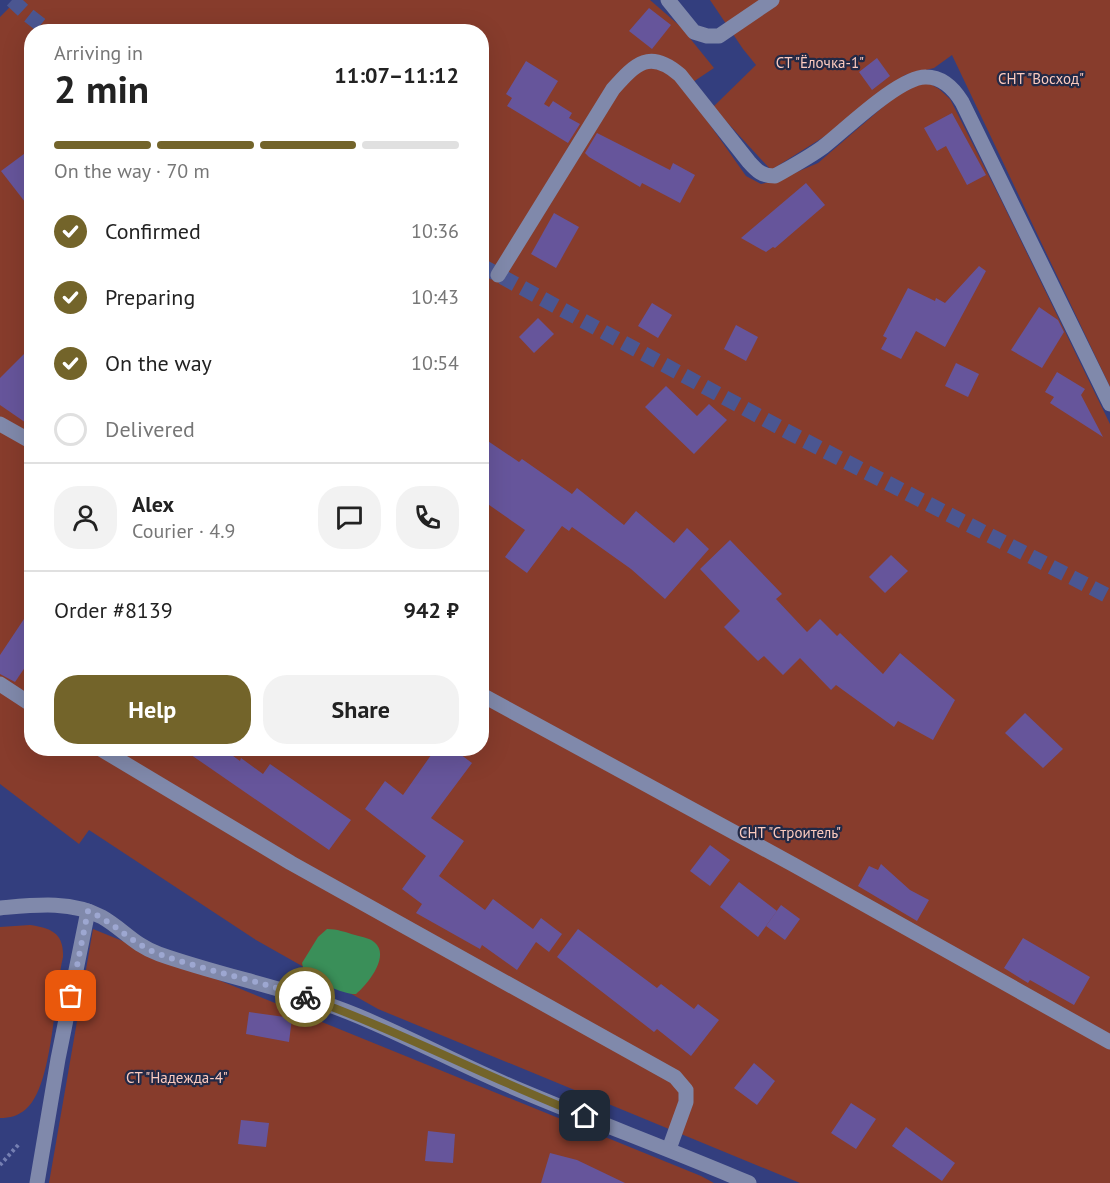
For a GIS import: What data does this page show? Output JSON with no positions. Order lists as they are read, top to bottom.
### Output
{
  "parks": [
    "СТ \"Ёлочка-1\"",
    "СНТ \"Восход\"",
    "СНТ \"Строитель\"",
    "СТ \"Надежда-4\""
  ],
  "page": {
    "heading": ["2 min", "Arriving in", "11:07–11:12"],
    "panel": [
      "Alex",
      "Courier · 4.9",
      "Order #8139",
      "942 ₽"
    ],
    "bar": "On the way · 70 m",
    "list": [
      ["Confirmed", "10:36"],
      ["Preparing", "10:43"],
      ["On the way", "10:54"],
      "Delivered"
    ],
    "buttons": ["Help", "Share"]
  }
}
